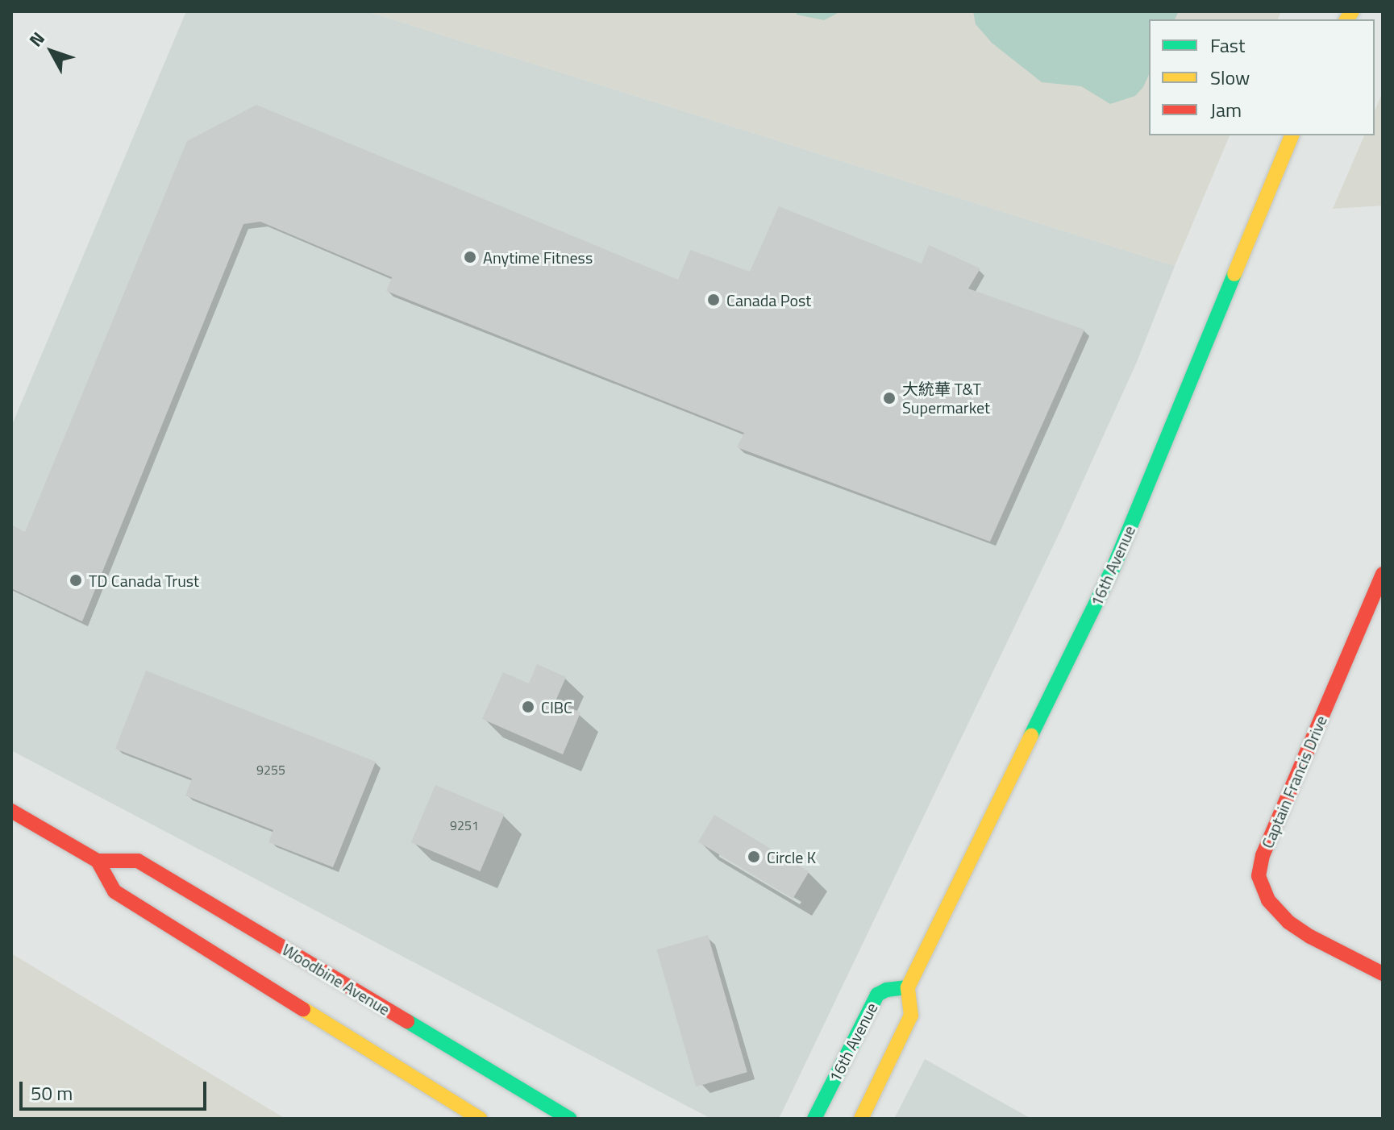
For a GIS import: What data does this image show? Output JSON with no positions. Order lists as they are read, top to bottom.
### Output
{
  "streets": {
    "main road": ["16th Avenue", "Captain Francis Drive", "Woodbine Avenue"]
  },
  "places": [
    "Anytime Fitness",
    "Canada Post",
    "大統華 T&T Supermarket",
    "TD Canada Trust",
    "CIBC",
    "Circle K"
  ],
  "house_numbers": ["9255", "9251"],
  "legend": ["Fast", "Slow", "Jam"],
  "scale_bar": "50 m",
  "north": "top left"
}
